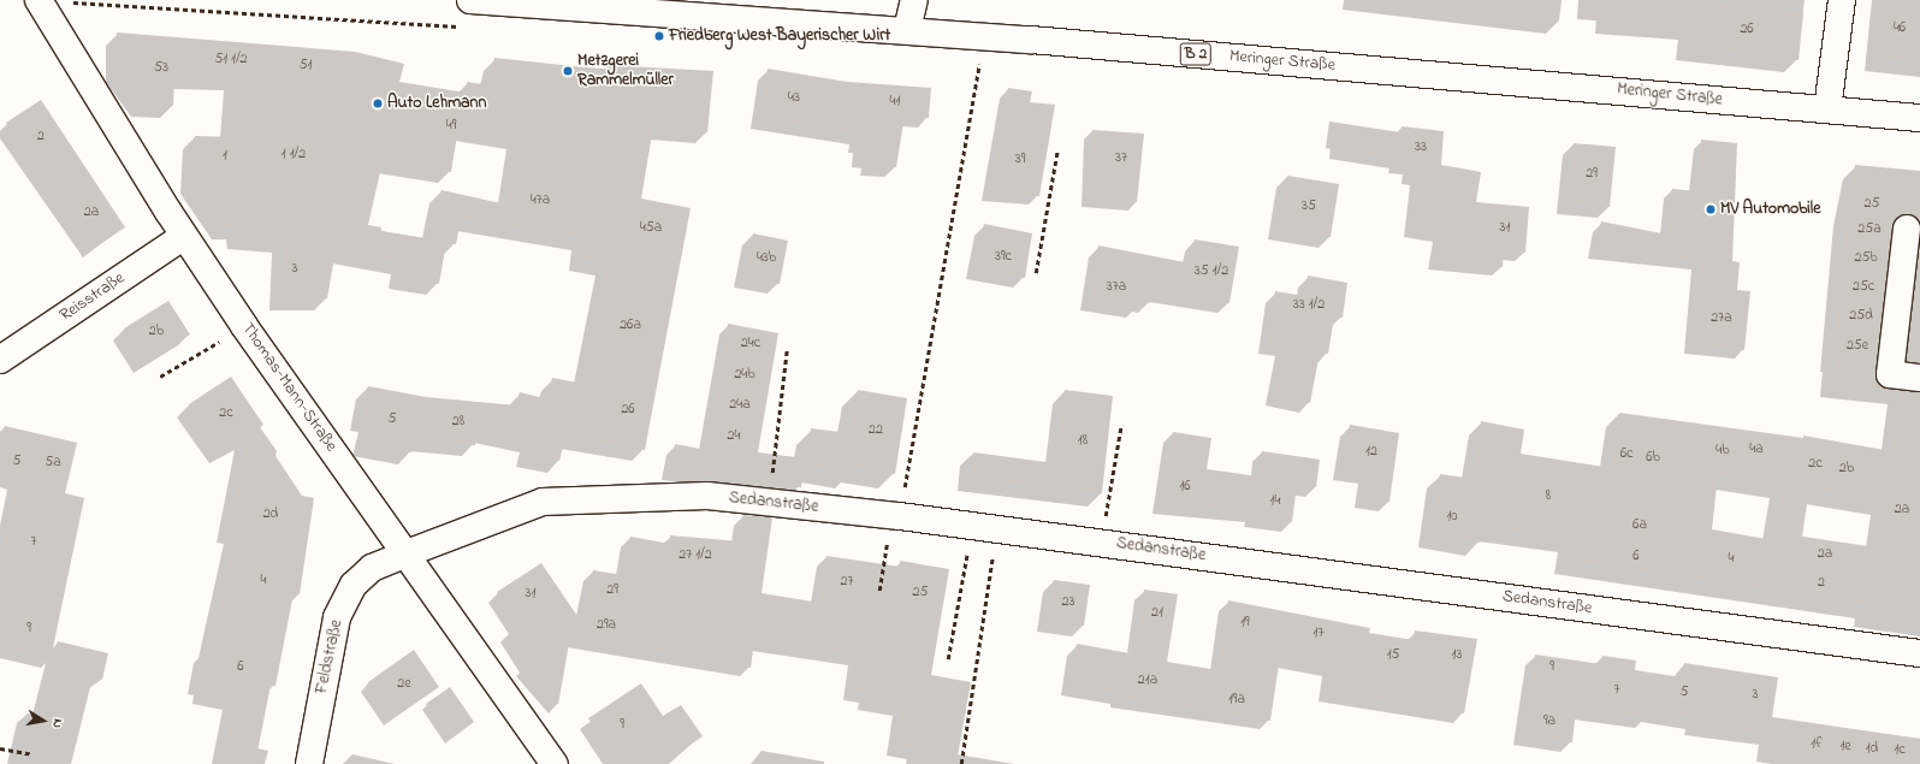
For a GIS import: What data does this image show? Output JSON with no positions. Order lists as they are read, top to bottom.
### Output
{
  "streets": {
    "street": [
      "B 2",
      "Meringer Straße",
      "Reisstraße",
      "Thomas-Mann-Straße",
      "Sedanstraße",
      "Feldstraße"
    ]
  },
  "crossings": [
    ["Reisstraße", "Thomas-Mann-Straße"],
    ["Thomas-Mann-Straße", "Sedanstraße"],
    ["Thomas-Mann-Straße", "Feldstraße"],
    ["Sedanstraße", "Feldstraße"]
  ],
  "places": [
    "Friedberg West Bayerischer Wirt",
    "Metzgerei Rammelmüller",
    "Auto Lehmann",
    "MV Automobile"
  ],
  "house_numbers": [
    "46",
    "26",
    "51 1/2",
    "51",
    "53",
    "43",
    "41",
    "49",
    "2",
    "33",
    "1 1/2",
    "1",
    "37",
    "39",
    "29",
    "47a",
    "25",
    "35",
    "2a",
    "45a",
    "31",
    "25a",
    "39c",
    "43b",
    "25b",
    "3",
    "35 1/2",
    "37a",
    "25c",
    "33 1/2",
    "25d",
    "27a",
    "26a",
    "2b",
    "24c",
    "25e",
    "24b",
    "24a",
    "26",
    "2c",
    "5",
    "28",
    "22",
    "24",
    "18",
    "4a",
    "4b",
    "12",
    "6c",
    "6b",
    "5",
    "5a",
    "2c",
    "2b",
    "16",
    "8",
    "14",
    "2a",
    "2d",
    "10",
    "6a",
    "7",
    "2a",
    "27 1/2",
    "6",
    "4",
    "4",
    "27",
    "2",
    "29",
    "25",
    "31",
    "23",
    "21",
    "19",
    "29a",
    "9",
    "17",
    "15",
    "13",
    "6",
    "9",
    "21a",
    "2e",
    "7",
    "5",
    "3",
    "19a",
    "9a",
    "9",
    "1f",
    "1e",
    "1d",
    "1c"
  ],
  "north": "right"
}
